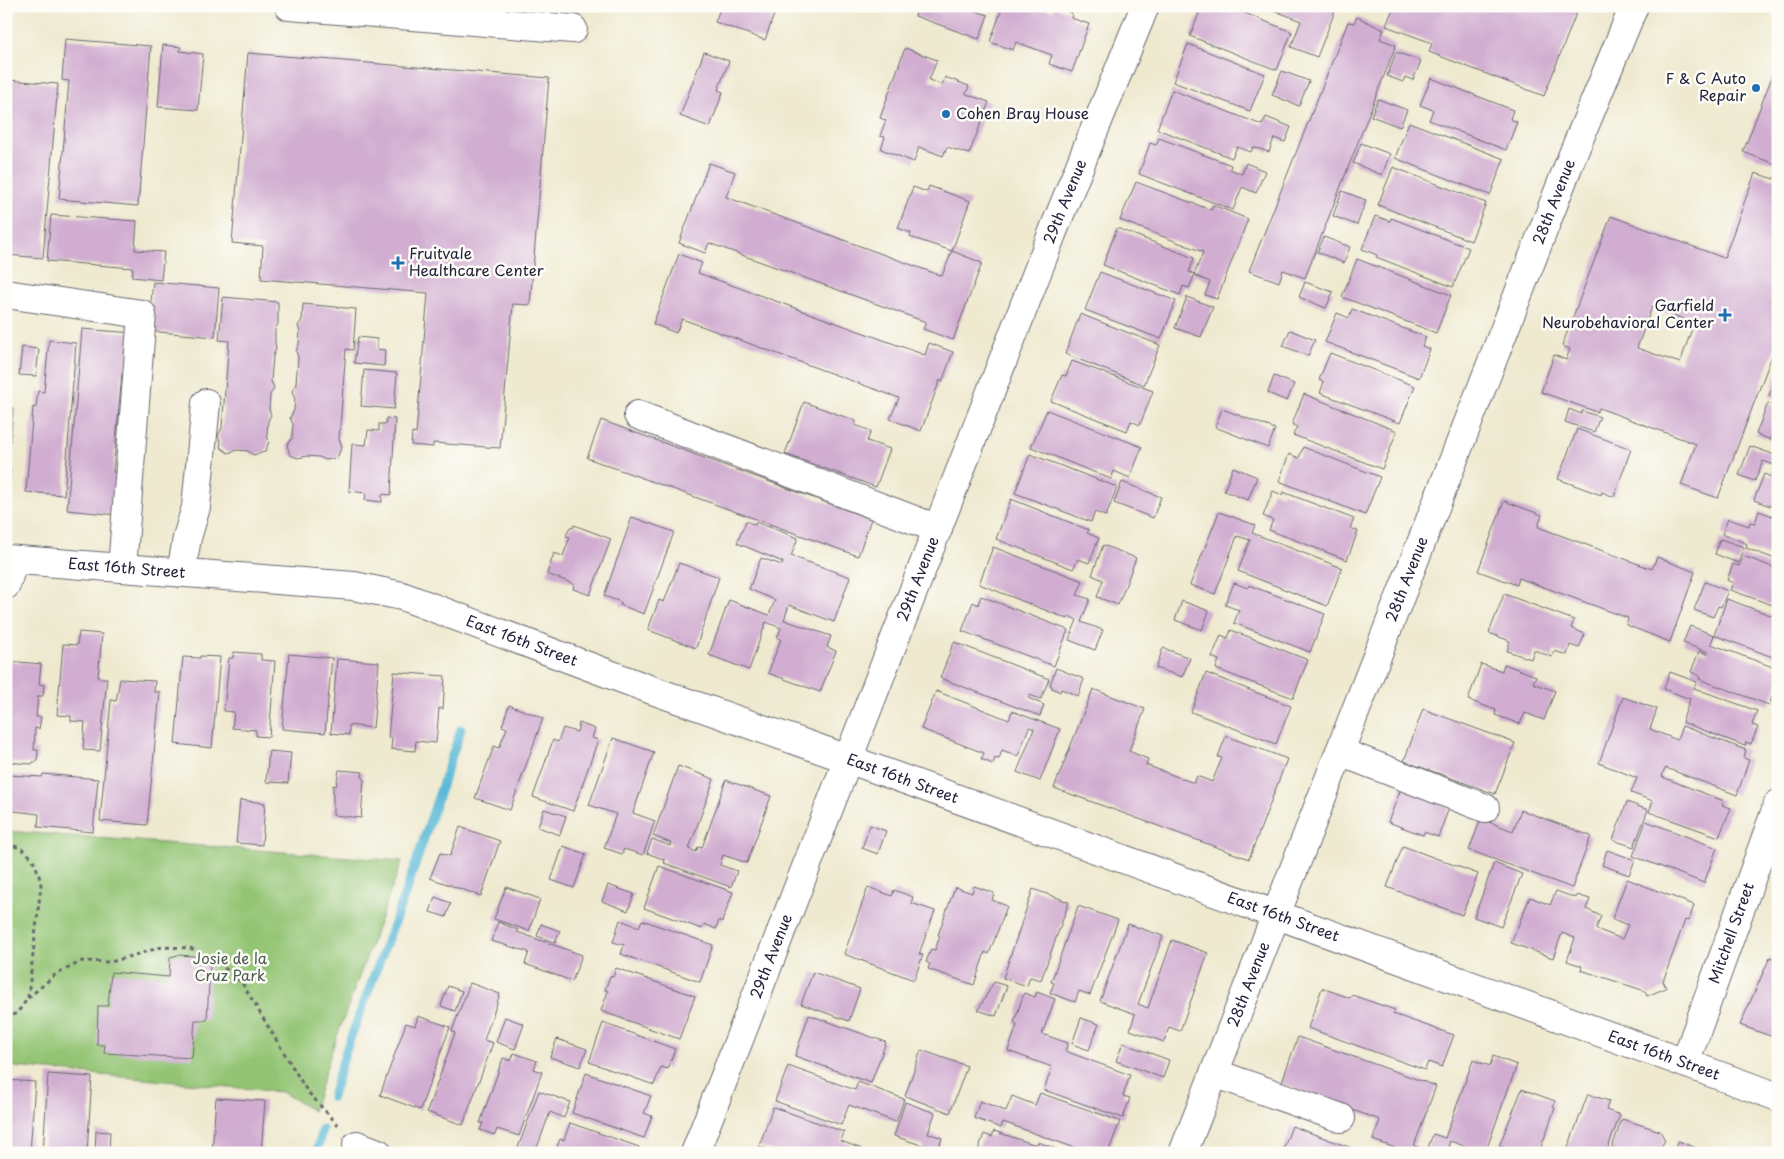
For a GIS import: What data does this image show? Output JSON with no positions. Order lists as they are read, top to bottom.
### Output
{
  "streets": {
    "street": [
      "29th Avenue",
      "28th Avenue",
      "East 16th Street",
      "Mitchell Street"
    ]
  },
  "crossings": [
    ["29th Avenue", "East 16th Street"],
    ["28th Avenue", "East 16th Street"],
    ["East 16th Street", "Mitchell Street"]
  ],
  "parks": ["Josie de la Cruz Park"],
  "places": {
    "other": ["F & C Auto Repair", "Cohen Bray House"],
    "health": ["Fruitvale Healthcare Center", "Garfield Neurobehavioral Center"]
  }
}
